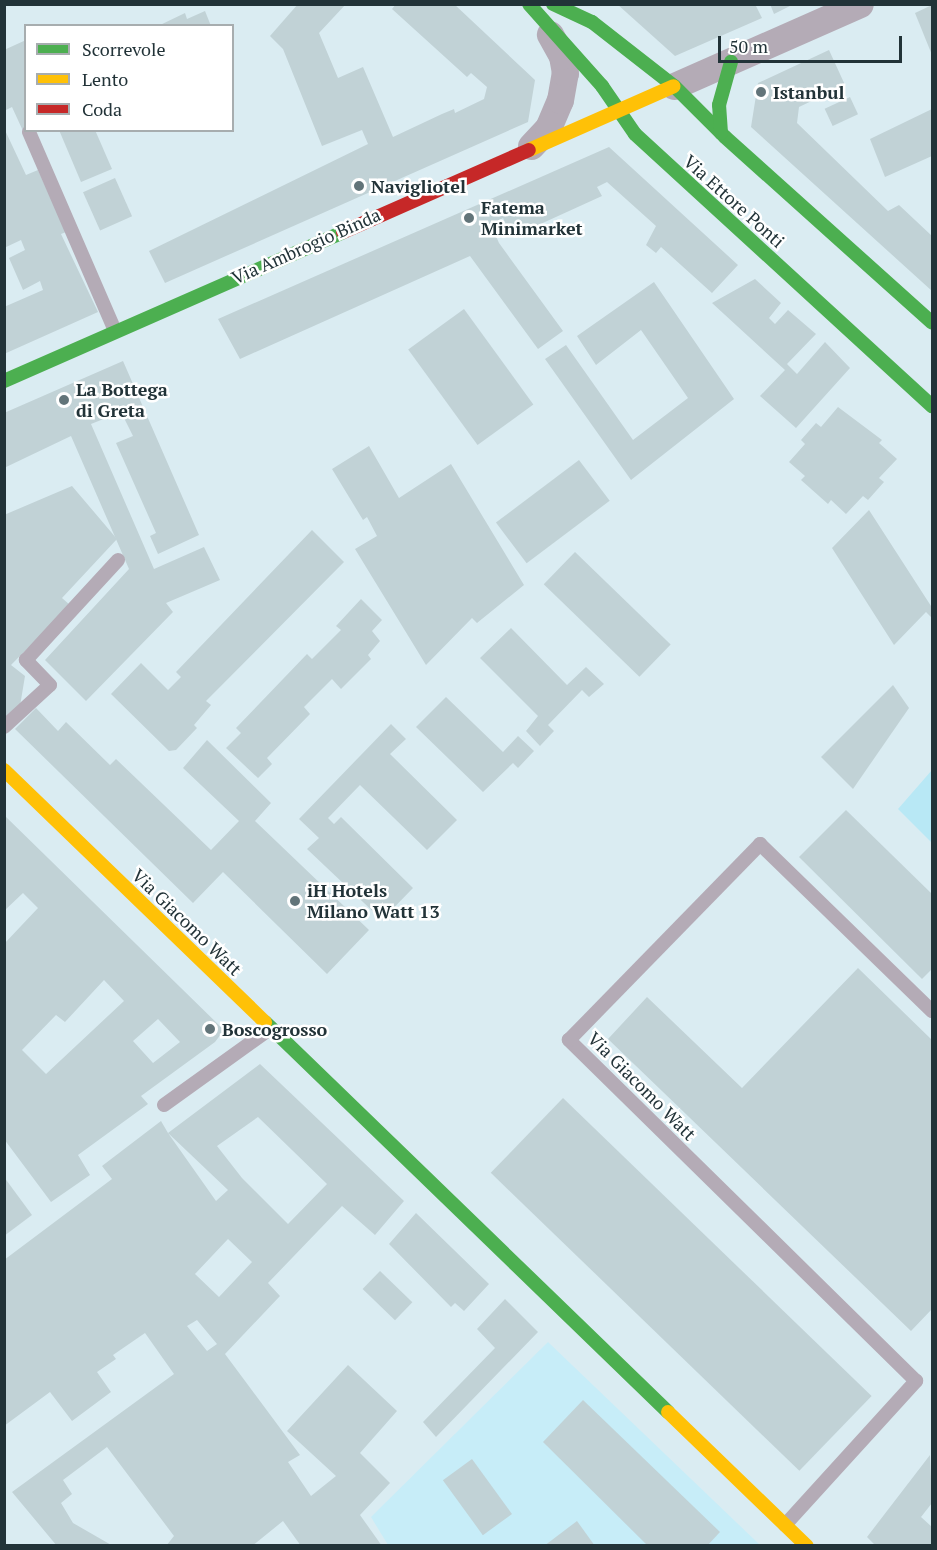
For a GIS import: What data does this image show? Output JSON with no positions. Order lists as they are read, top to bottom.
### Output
{
  "streets": {
    "street": ["Via Ettore Ponti", "Via Ambrogio Binda", "Via Giacomo Watt"]
  },
  "crossings": [
    ["Via Ettore Ponti", "Via Ambrogio Binda"]
  ],
  "places": [
    "Istanbul",
    "Navigliotel",
    "Fatema Minimarket",
    "La Bottega di Greta",
    "iH Hotels Milano Watt 13",
    "Boscogrosso"
  ],
  "legend": ["Scorrevole", "Lento", "Coda"],
  "scale_bar": "50 m"
}
